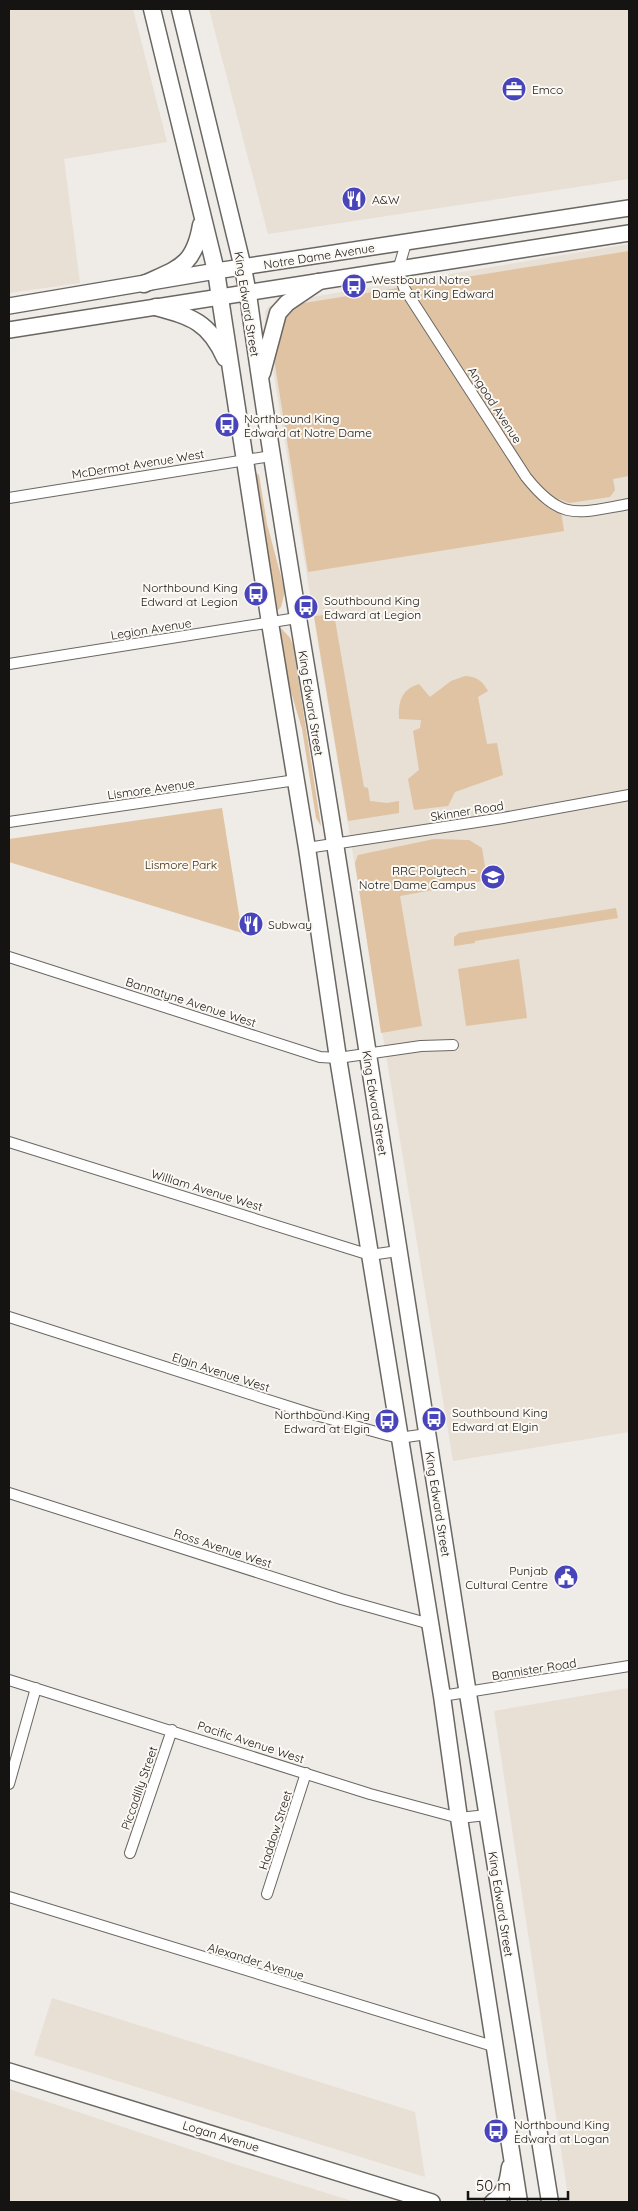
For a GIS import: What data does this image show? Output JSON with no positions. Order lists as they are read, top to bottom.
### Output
{
  "streets": {
    "main road": ["Notre Dame Avenue", "King Edward Street", "Logan Avenue"],
    "street": [
      "Angood Avenue",
      "McDermot Avenue West",
      "Legion Avenue",
      "Lismore Avenue",
      "Skinner Road",
      "Bannatyne Avenue West",
      "William Avenue West",
      "Elgin Avenue West",
      "Ross Avenue West",
      "Bannister Road",
      "Pacific Avenue West",
      "Piccadilly Street",
      "Haddow Street",
      "Alexander Avenue"
    ]
  },
  "crossings": [
    ["Notre Dame Avenue", "King Edward Street"],
    ["Notre Dame Avenue", "Angood Avenue"],
    ["King Edward Street", "McDermot Avenue West"],
    ["King Edward Street", "Legion Avenue"],
    ["King Edward Street", "Lismore Avenue"],
    ["King Edward Street", "Skinner Road"],
    ["King Edward Street", "Bannatyne Avenue West"],
    ["King Edward Street", "William Avenue West"],
    ["King Edward Street", "Elgin Avenue West"],
    ["King Edward Street", "Ross Avenue West"],
    ["King Edward Street", "Bannister Road"],
    ["King Edward Street", "Pacific Avenue West"],
    ["King Edward Street", "Alexander Avenue"],
    ["Pacific Avenue West", "Piccadilly Street"],
    ["Pacific Avenue West", "Haddow Street"]
  ],
  "parks": ["Lismore Park"],
  "places": {
    "office": ["Emco"],
    "restaurant": ["A&W", "Subway"],
    "bus stop": [
      "Westbound Notre Dame at King Edward",
      "Northbound King Edward at Notre Dame",
      "Northbound King Edward at Legion",
      "Southbound King Edward at Legion",
      "Southbound King Edward at Elgin",
      "Northbound King Edward at Elgin",
      "Northbound King Edward at Logan"
    ],
    "school or university": ["RRC Polytech – Notre Dame Campus"],
    "public building": ["Punjab Cultural Centre"]
  },
  "scale_bar": "50 m"
}
